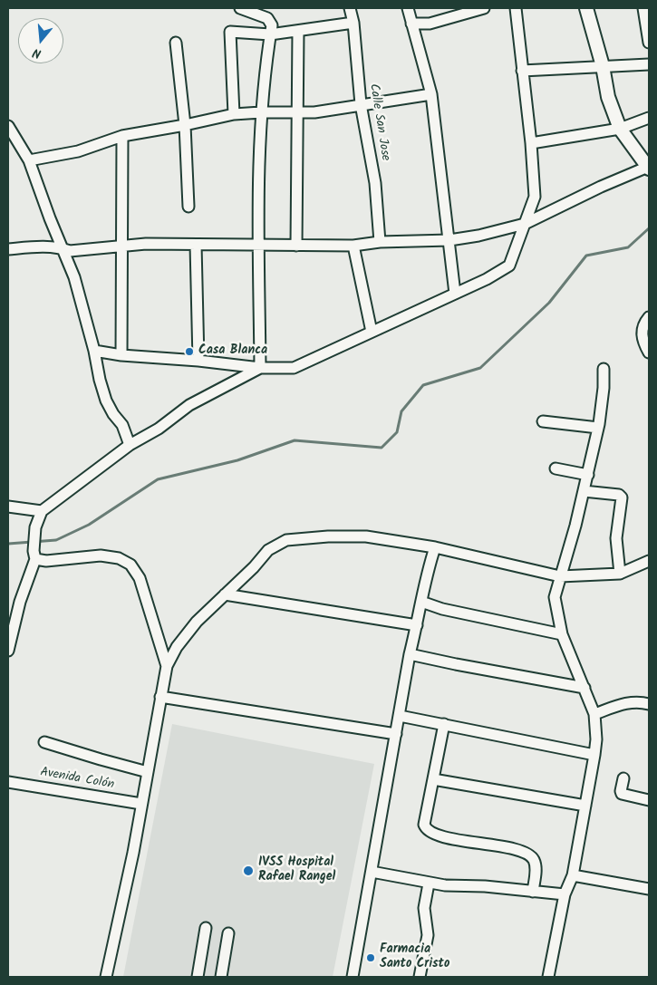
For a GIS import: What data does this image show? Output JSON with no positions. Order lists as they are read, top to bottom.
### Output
{
  "streets": {
    "street": ["Calle San Jose", "Avenida Colón"]
  },
  "places": ["Casa Blanca", "IVSS Hospital Rafael Rangel", "Farmacia Santo Cristo"],
  "north": "bottom"
}
